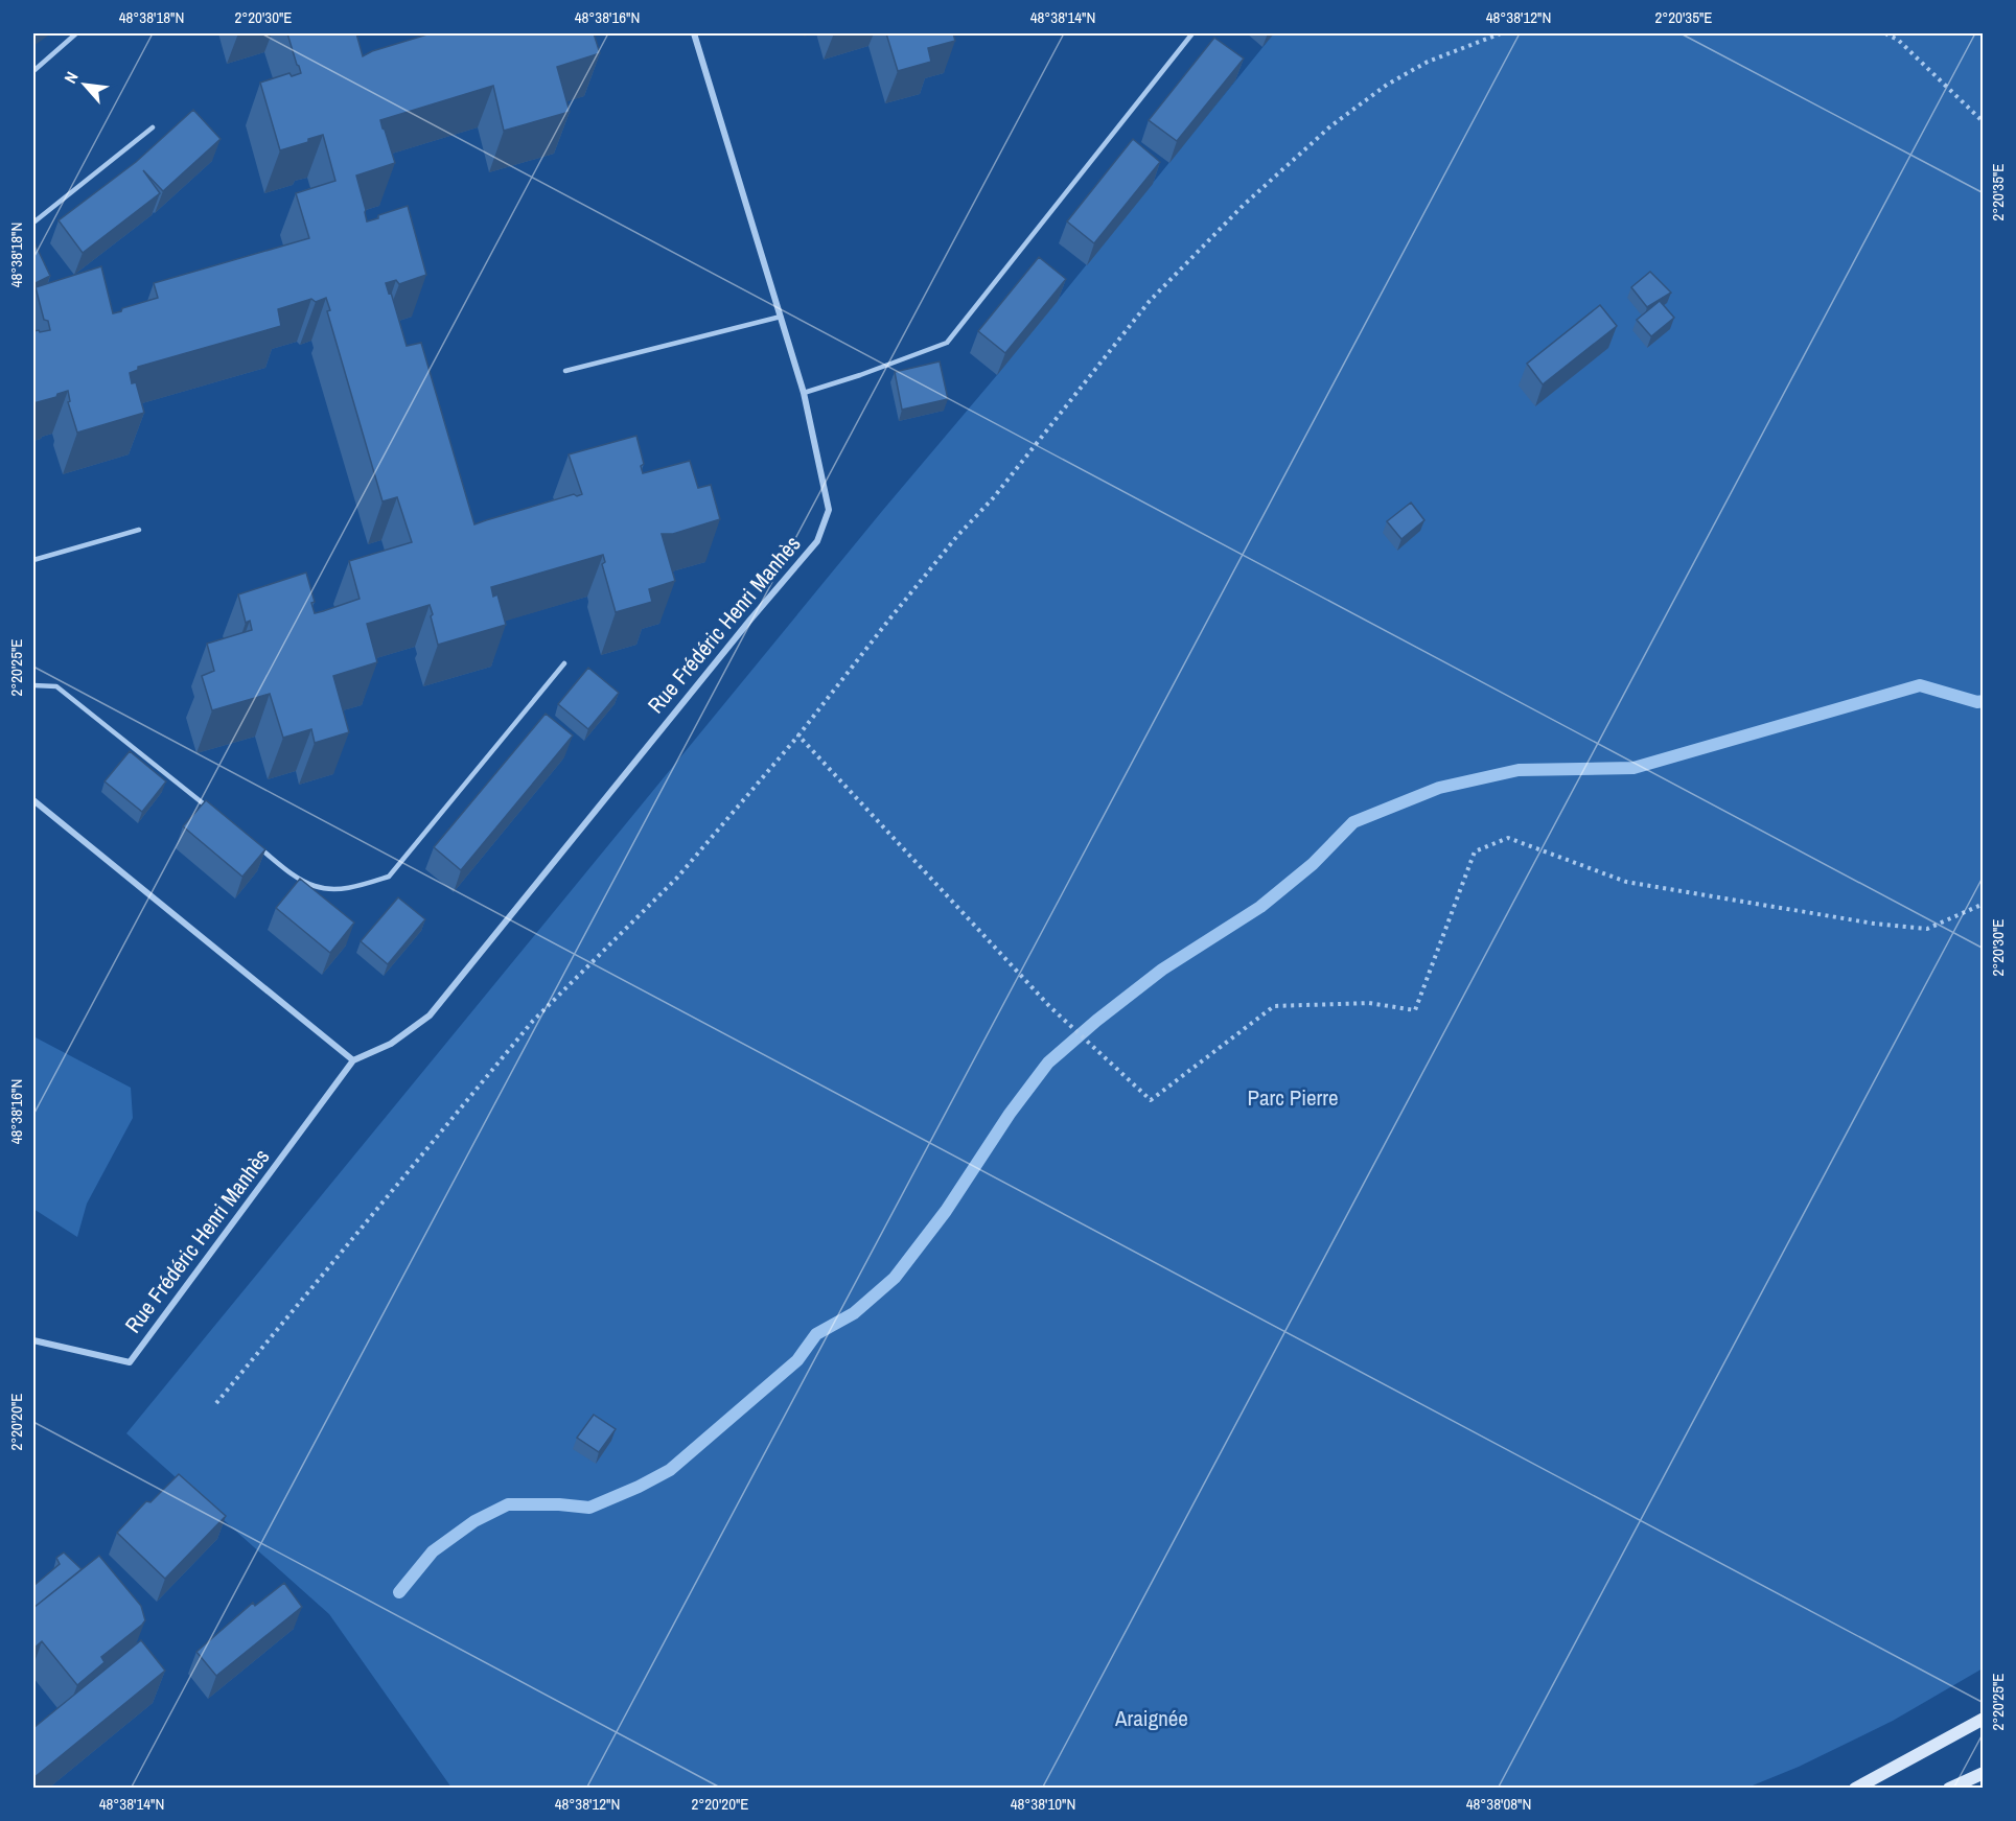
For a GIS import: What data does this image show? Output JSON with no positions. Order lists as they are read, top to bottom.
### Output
{
  "streets": {
    "street": ["Rue Frédéric Henri Manhès"]
  },
  "parks": ["Parc Pierre", "Araignée"],
  "north": "top left",
  "coordinates": [
    "48°38'18\"N",
    "2°20'30\"E",
    "48°38'16\"N",
    "48°38'14\"N",
    "48°38'12\"N",
    "2°20'35\"E",
    "2°20'25\"E",
    "2°20'20\"E",
    "48°38'10\"N",
    "48°38'08\"N"
  ]
}
